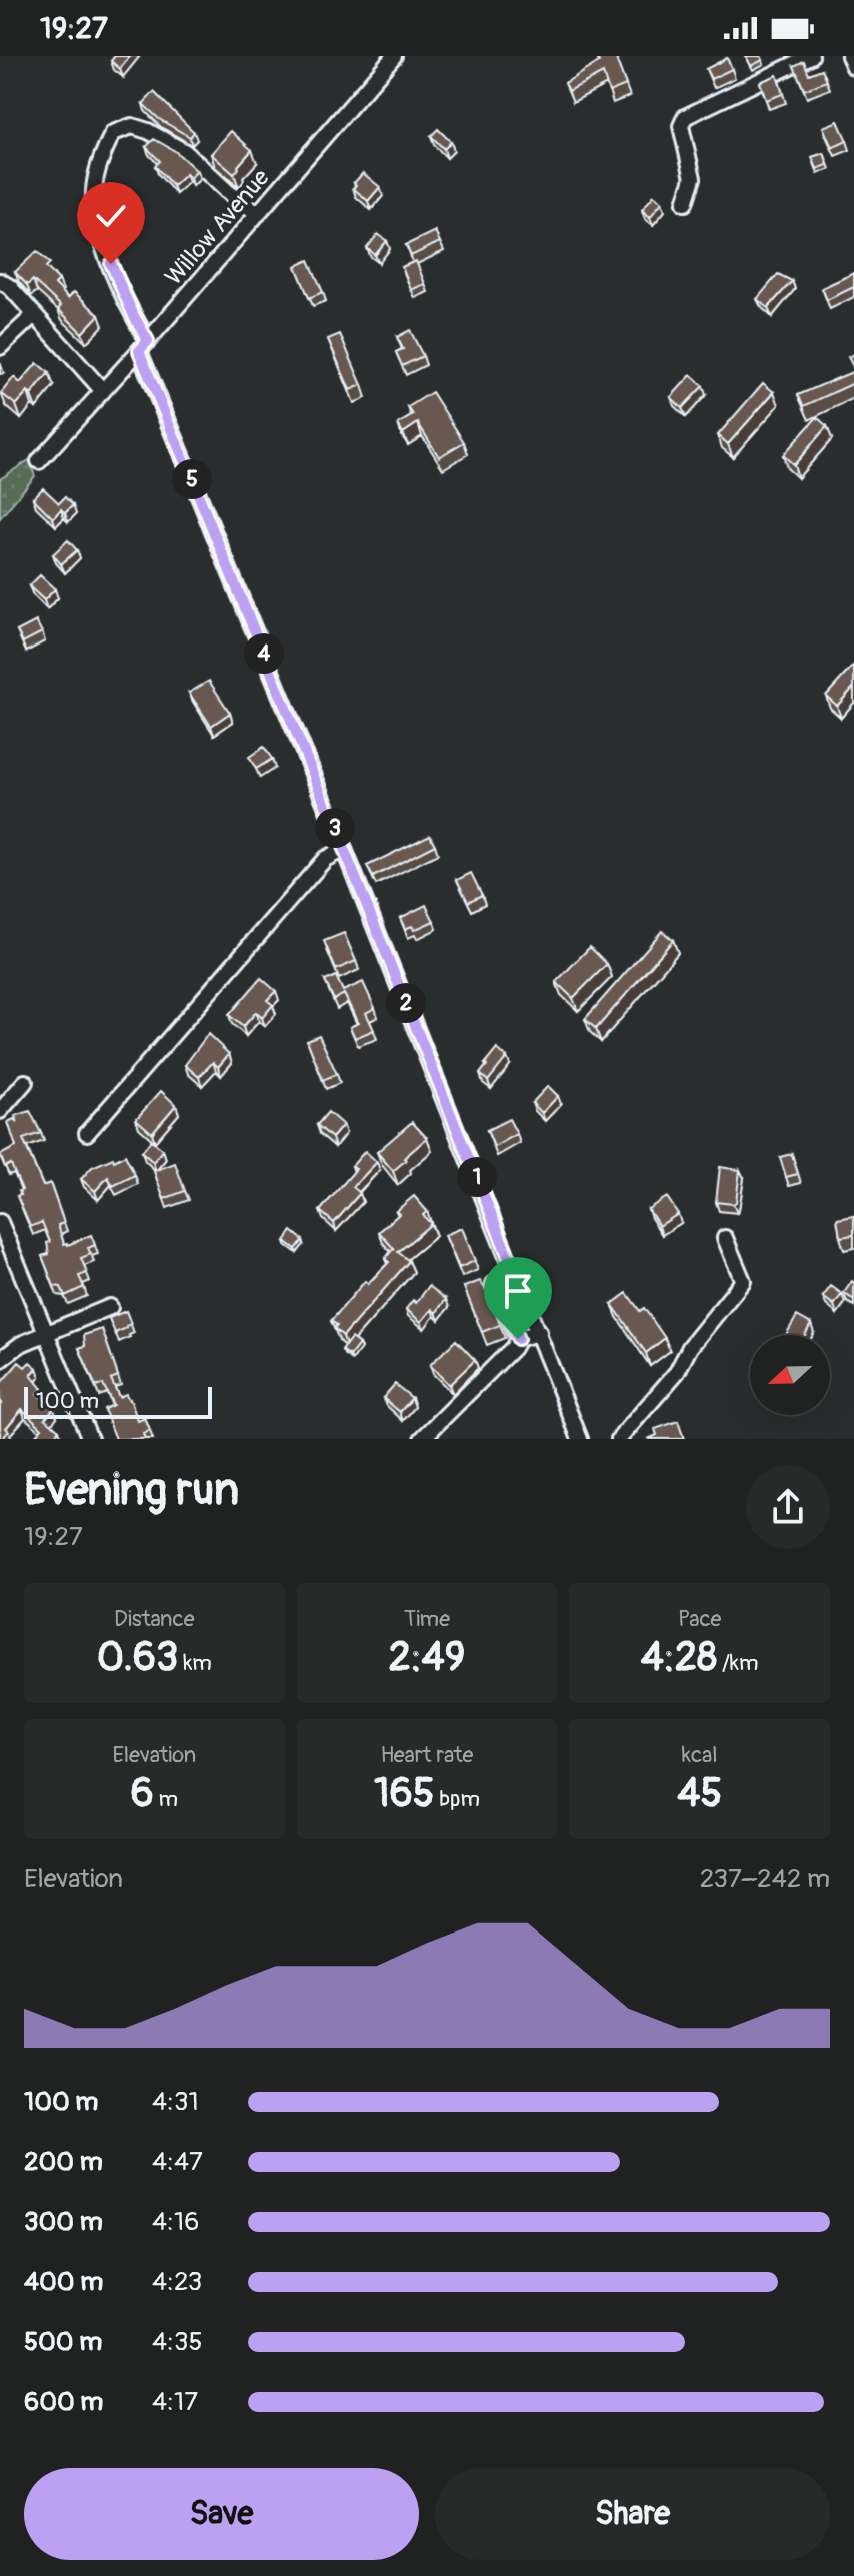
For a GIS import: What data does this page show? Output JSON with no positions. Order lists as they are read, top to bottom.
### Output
{
  "streets": {
    "street": ["Willow Avenue"]
  },
  "scale_bar": "100 m",
  "north": "left",
  "page": {
    "status": "19:27",
    "pins": [
      "5",
      "4",
      "3",
      "2",
      "1"
    ],
    "scale": "100 m",
    "heading": ["Evening run", "19:27"],
    "stats": [
      ["Distance", "0.63 km"],
      ["Time", "2:49"],
      ["Pace", "4:28 /km"],
      ["Elevation", "6 m"],
      ["Heart rate", "165 bpm"],
      ["kcal", "45"]
    ],
    "chart": ["Elevation", "237–242 m"],
    "list": [
      {
        "name": "100 m",
        "note": "4:31"
      },
      {
        "name": "200 m",
        "note": "4:47"
      },
      {
        "name": "300 m",
        "note": "4:16"
      },
      {
        "name": "400 m",
        "note": "4:23"
      },
      {
        "name": "500 m",
        "note": "4:35"
      },
      {
        "name": "600 m",
        "note": "4:17"
      }
    ],
    "buttons": ["Save", "Share"]
  }
}
